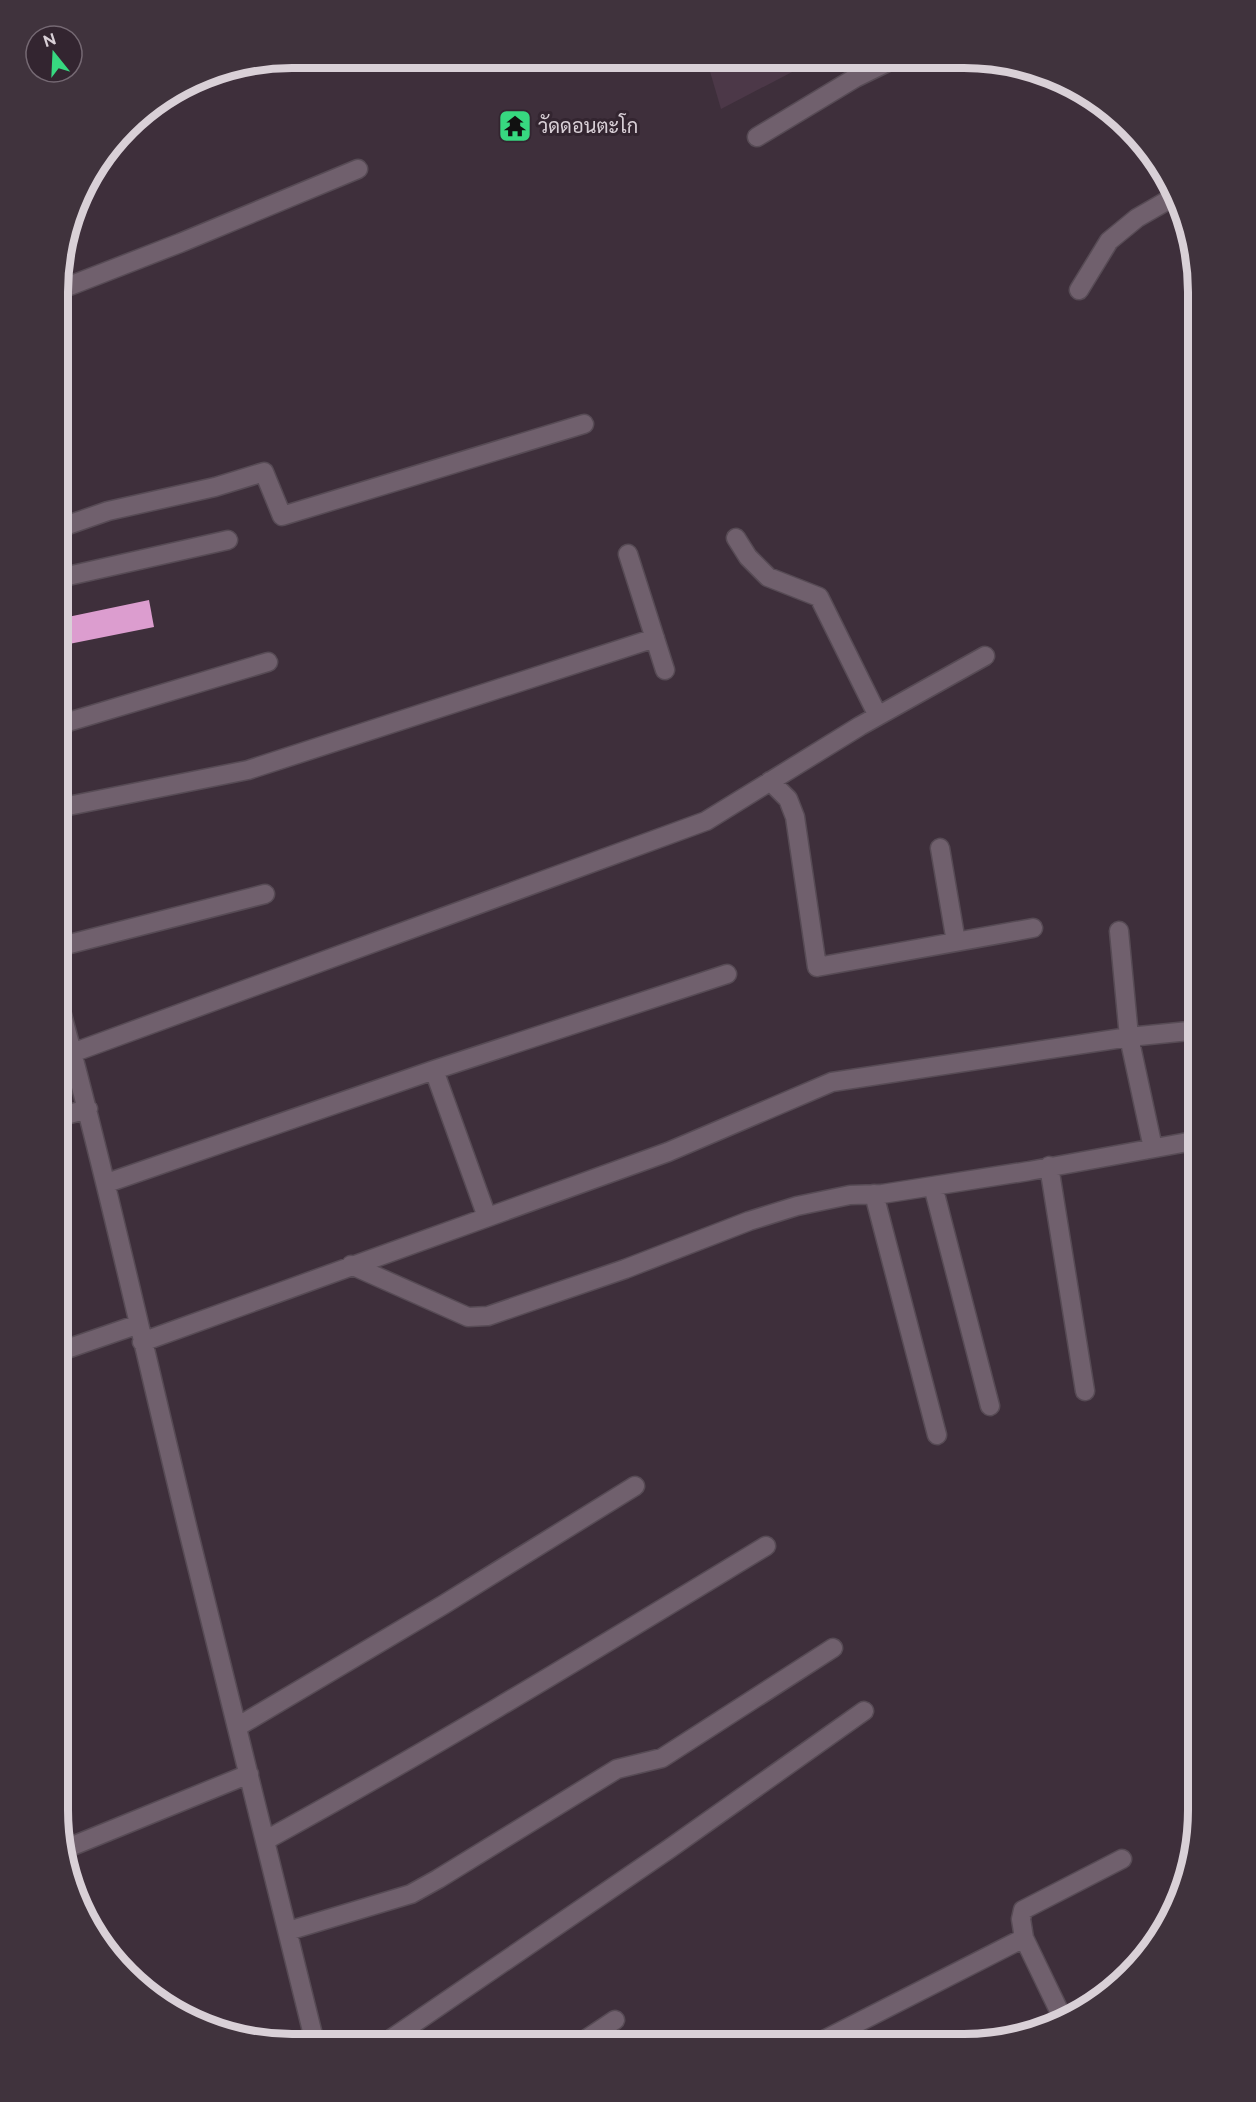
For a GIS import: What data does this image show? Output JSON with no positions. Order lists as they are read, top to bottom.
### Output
{
  "places": {
    "temple": ["วัดดอนตะโก"]
  },
  "north": "top"
}
